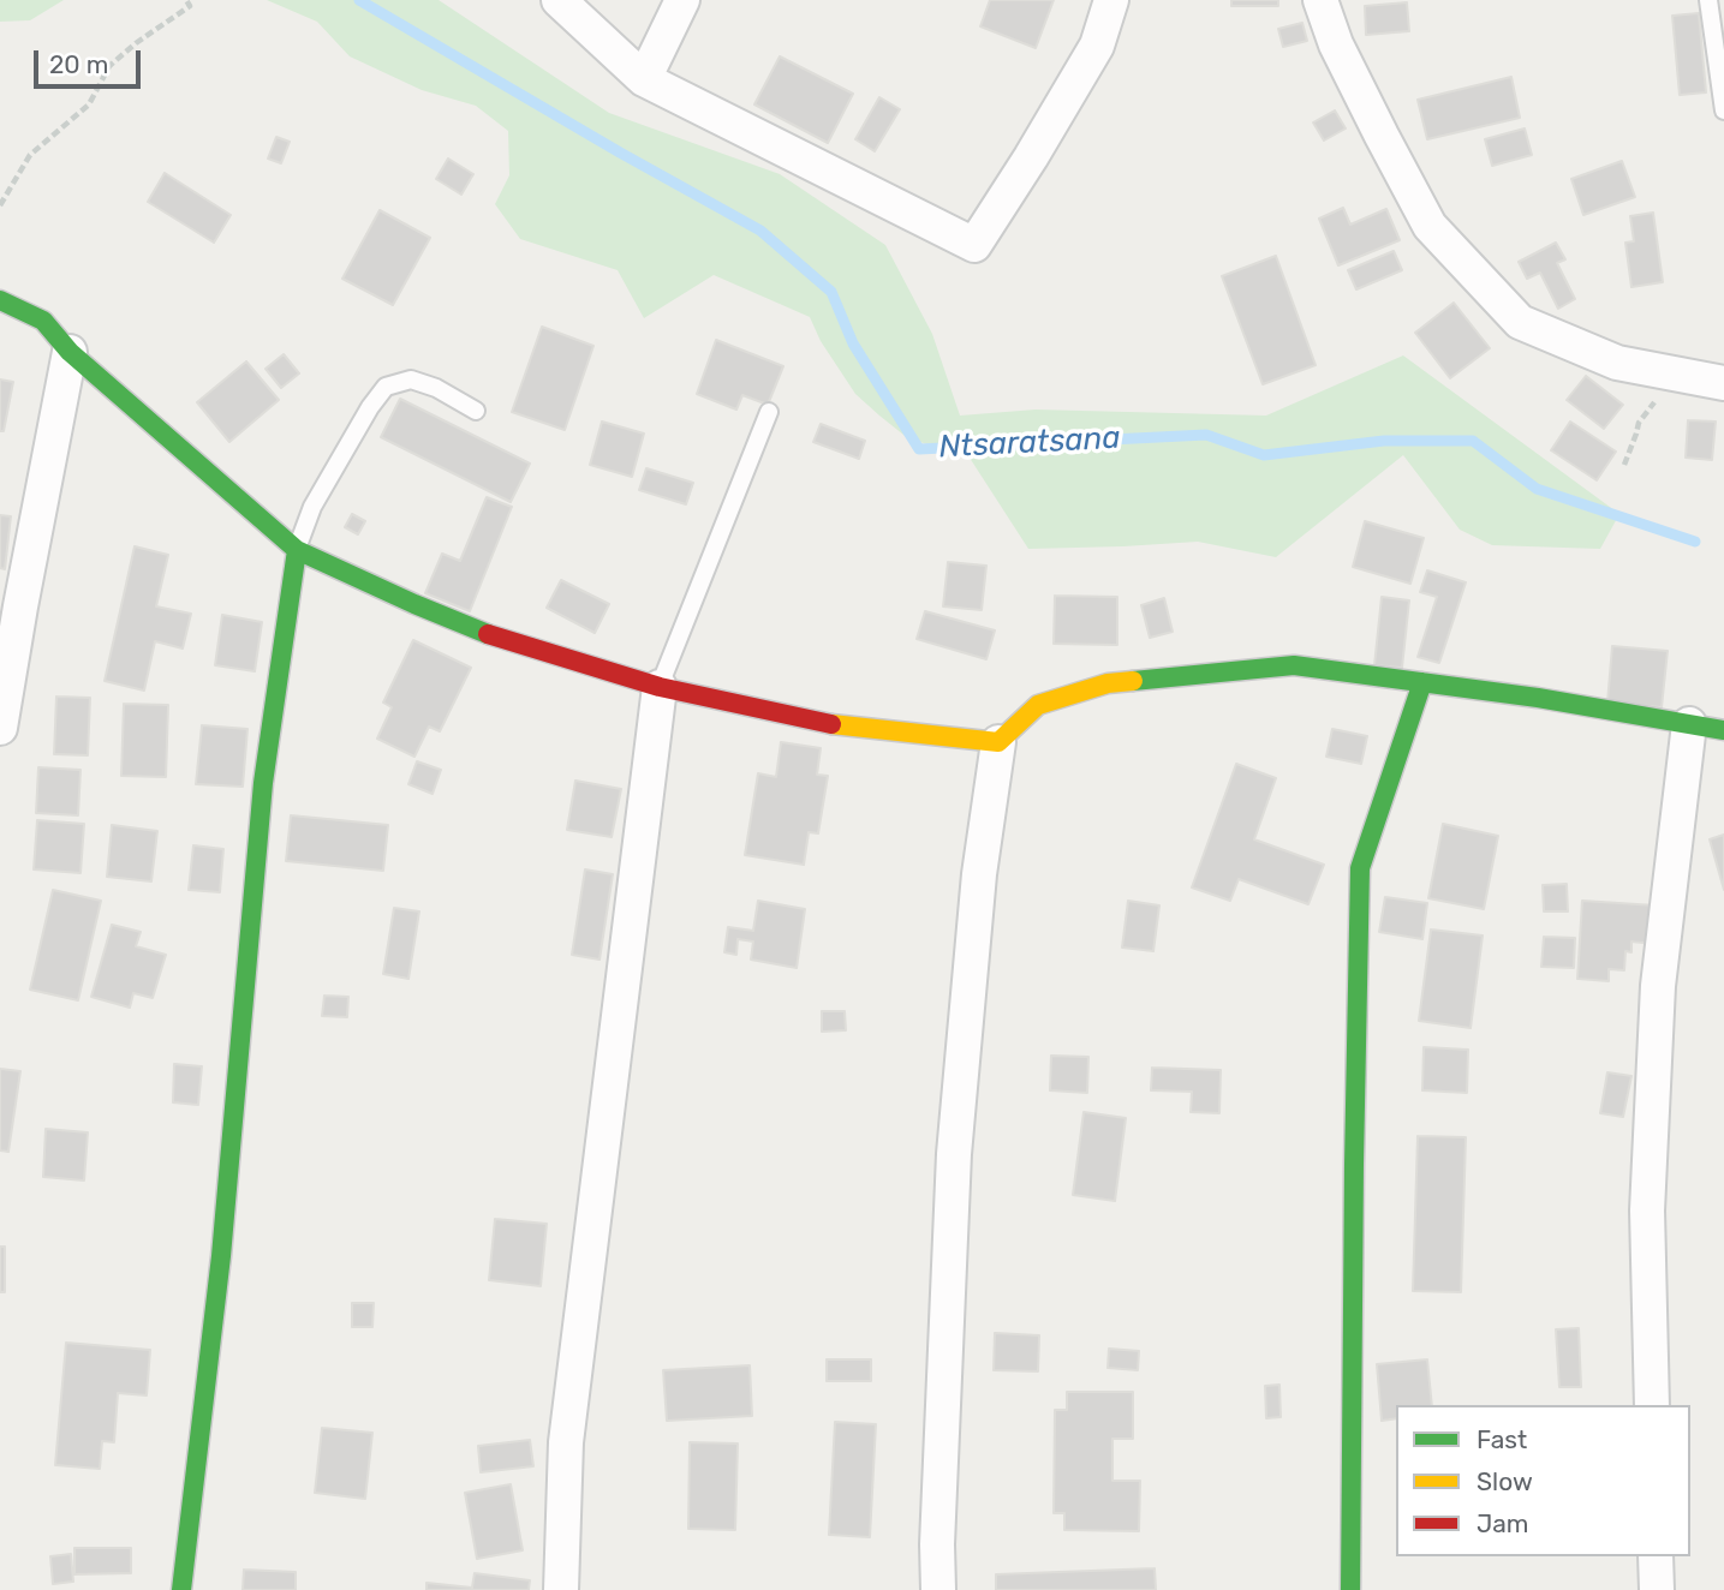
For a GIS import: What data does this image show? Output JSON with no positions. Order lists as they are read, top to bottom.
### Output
{
  "water": ["Ntsaratsana"],
  "legend": ["Fast", "Slow", "Jam"],
  "scale_bar": "20 m"
}
